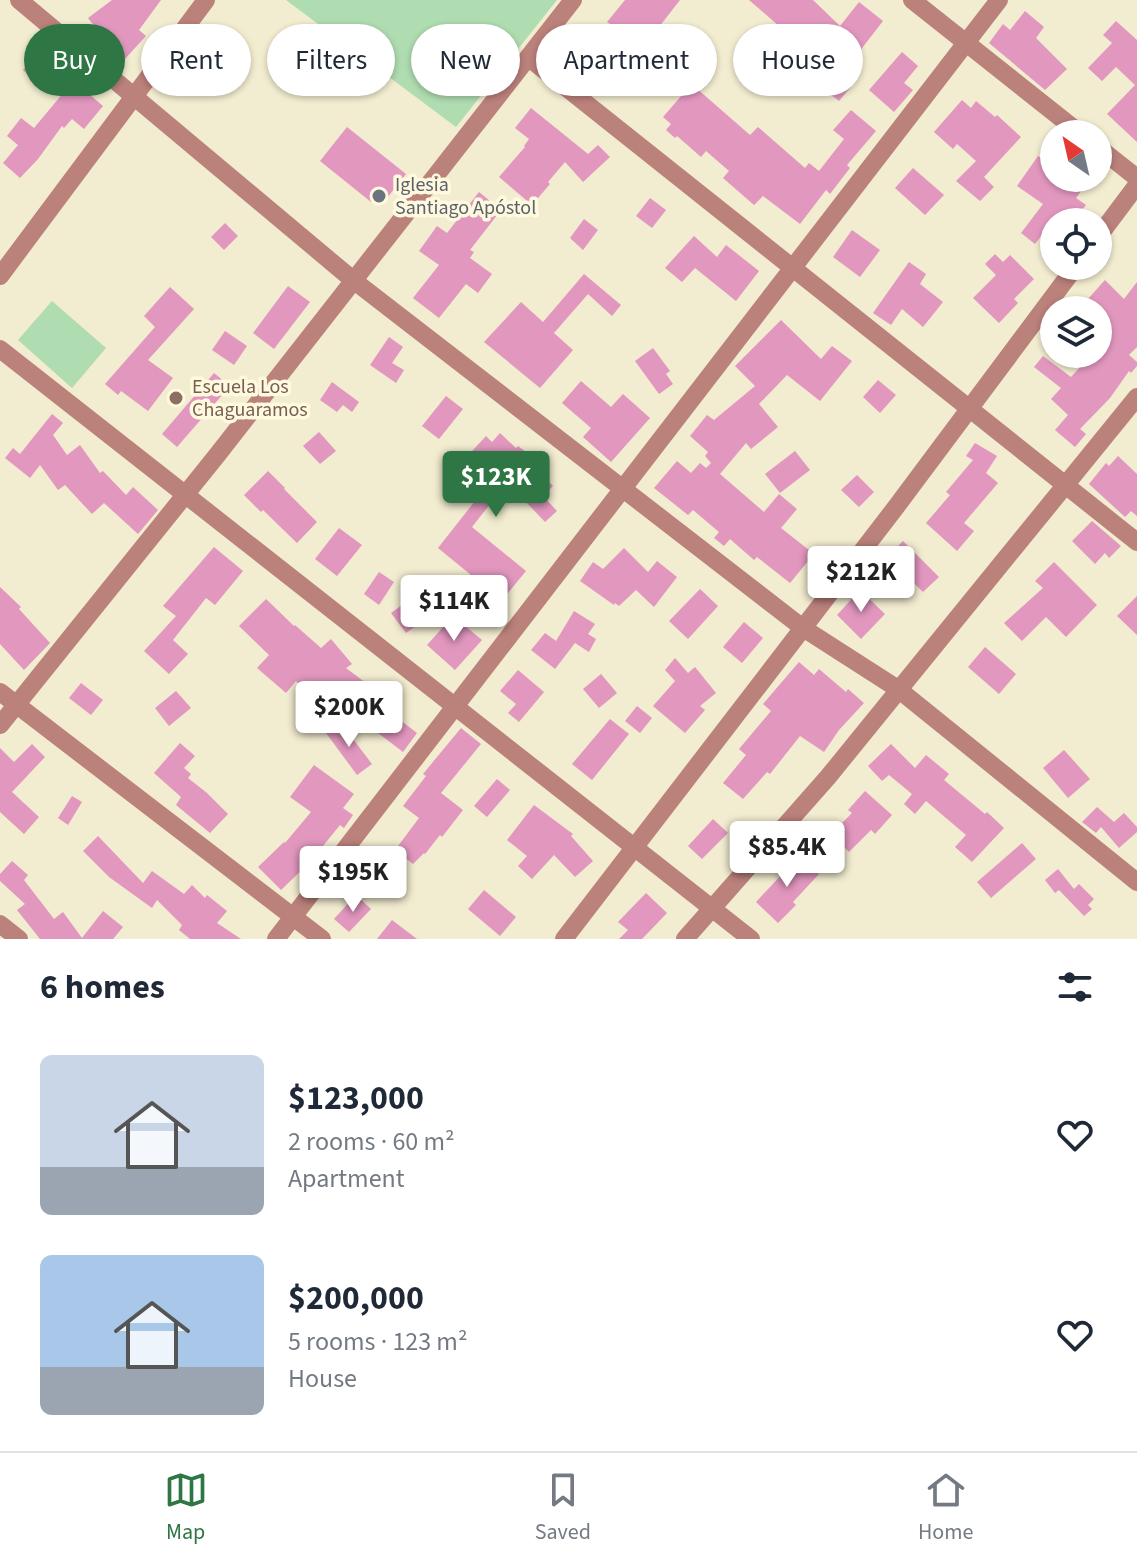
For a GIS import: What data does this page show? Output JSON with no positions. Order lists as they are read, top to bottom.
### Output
{
  "places": ["Iglesia Santiago Apóstol", "Escuela Los Chaguaramos"],
  "north": "top left",
  "page": {
    "chip": [
      "Buy",
      "Rent",
      "Filters",
      "New",
      "Apartment",
      "House"
    ],
    "price": [
      "$123K",
      "$212K",
      "$114K",
      "$200K",
      "$85.4K",
      "$195K"
    ],
    "heading": "6 homes",
    "list": [
      {
        "name": "$123,000",
        "note": "2 rooms · 60 m² · Apartment"
      },
      {
        "name": "$200,000",
        "note": "5 rooms · 123 m² · House"
      }
    ],
    "tabs": ["Map", "Saved", "Home"]
  }
}
